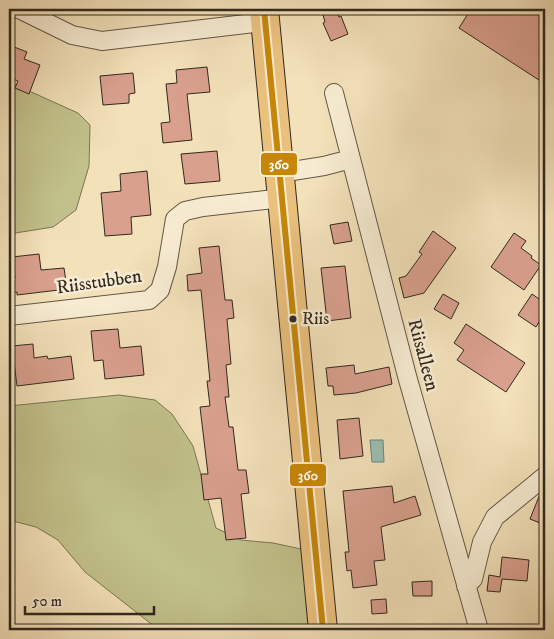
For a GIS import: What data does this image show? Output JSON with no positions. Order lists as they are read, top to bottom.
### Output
{
  "streets": {
    "street": ["Riisstubben", "Riisalleen"]
  },
  "places": ["Riis"],
  "lines": ["transit line 360"],
  "scale_bar": "50 m"
}
